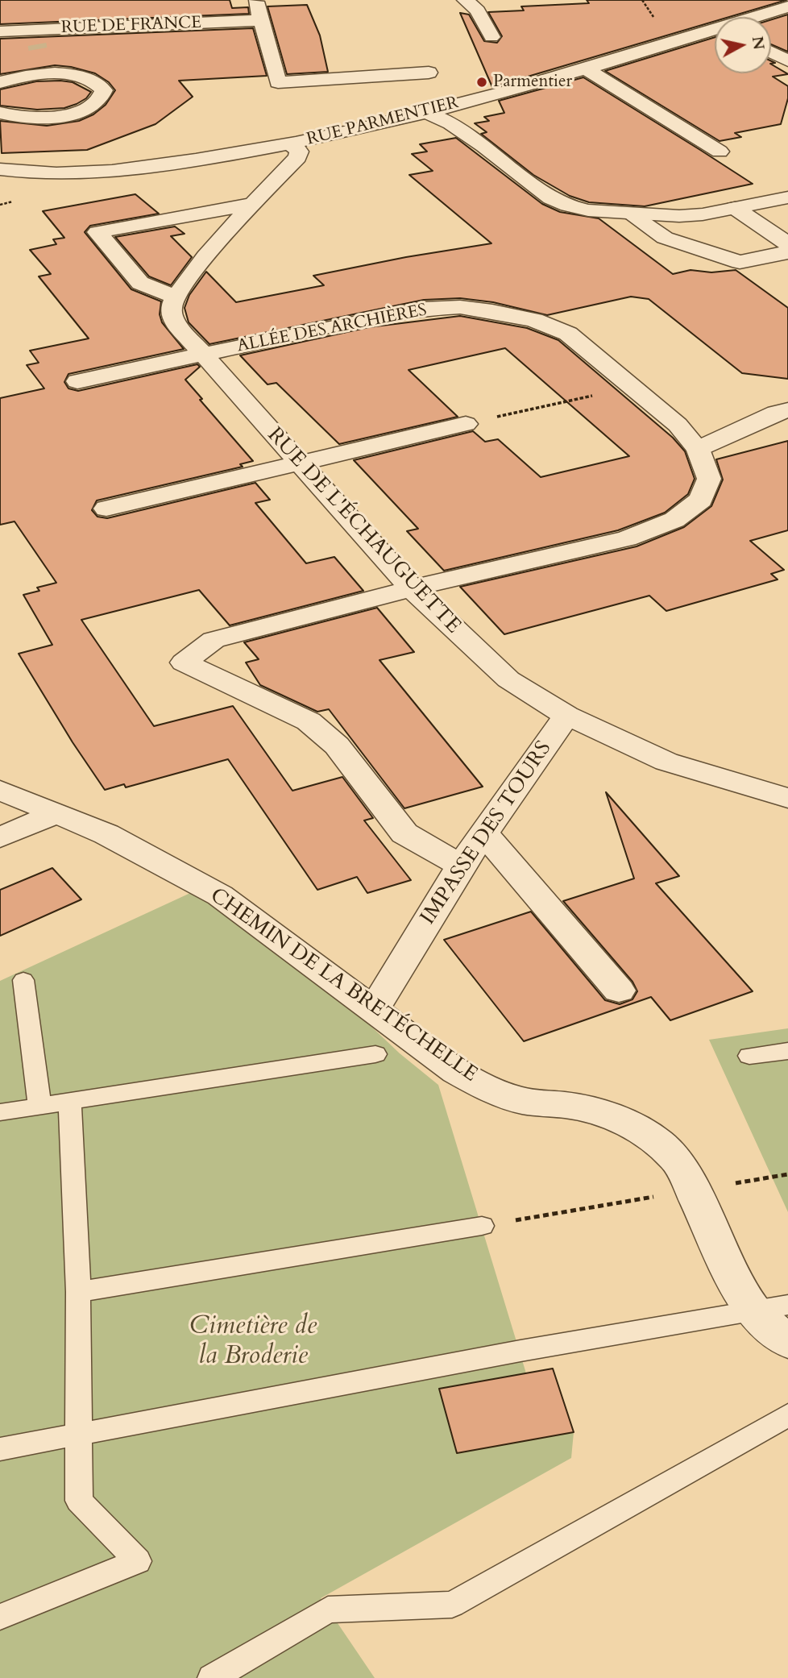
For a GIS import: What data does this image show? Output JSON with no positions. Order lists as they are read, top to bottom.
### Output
{
  "streets": {
    "street": [
      "RUE DE FRANCE",
      "RUE PARMENTIER",
      "ALLÉE DES ARCHIÈRES",
      "RUE DE L'ÉCHAUGUETTE",
      "IMPASSE DES TOURS",
      "CHEMIN DE LA BRETÉCHELLE"
    ]
  },
  "crossings": [
    ["ALLÉE DES ARCHIÈRES", "RUE DE L'ÉCHAUGUETTE"],
    ["ALLÉE DES ARCHIÈRES", "IMPASSE DES TOURS"],
    ["RUE DE L'ÉCHAUGUETTE", "IMPASSE DES TOURS"],
    ["IMPASSE DES TOURS", "CHEMIN DE LA BRETÉCHELLE"]
  ],
  "parks": ["Cimetière de la Broderie"],
  "places": ["Parmentier"],
  "north": "right"
}
